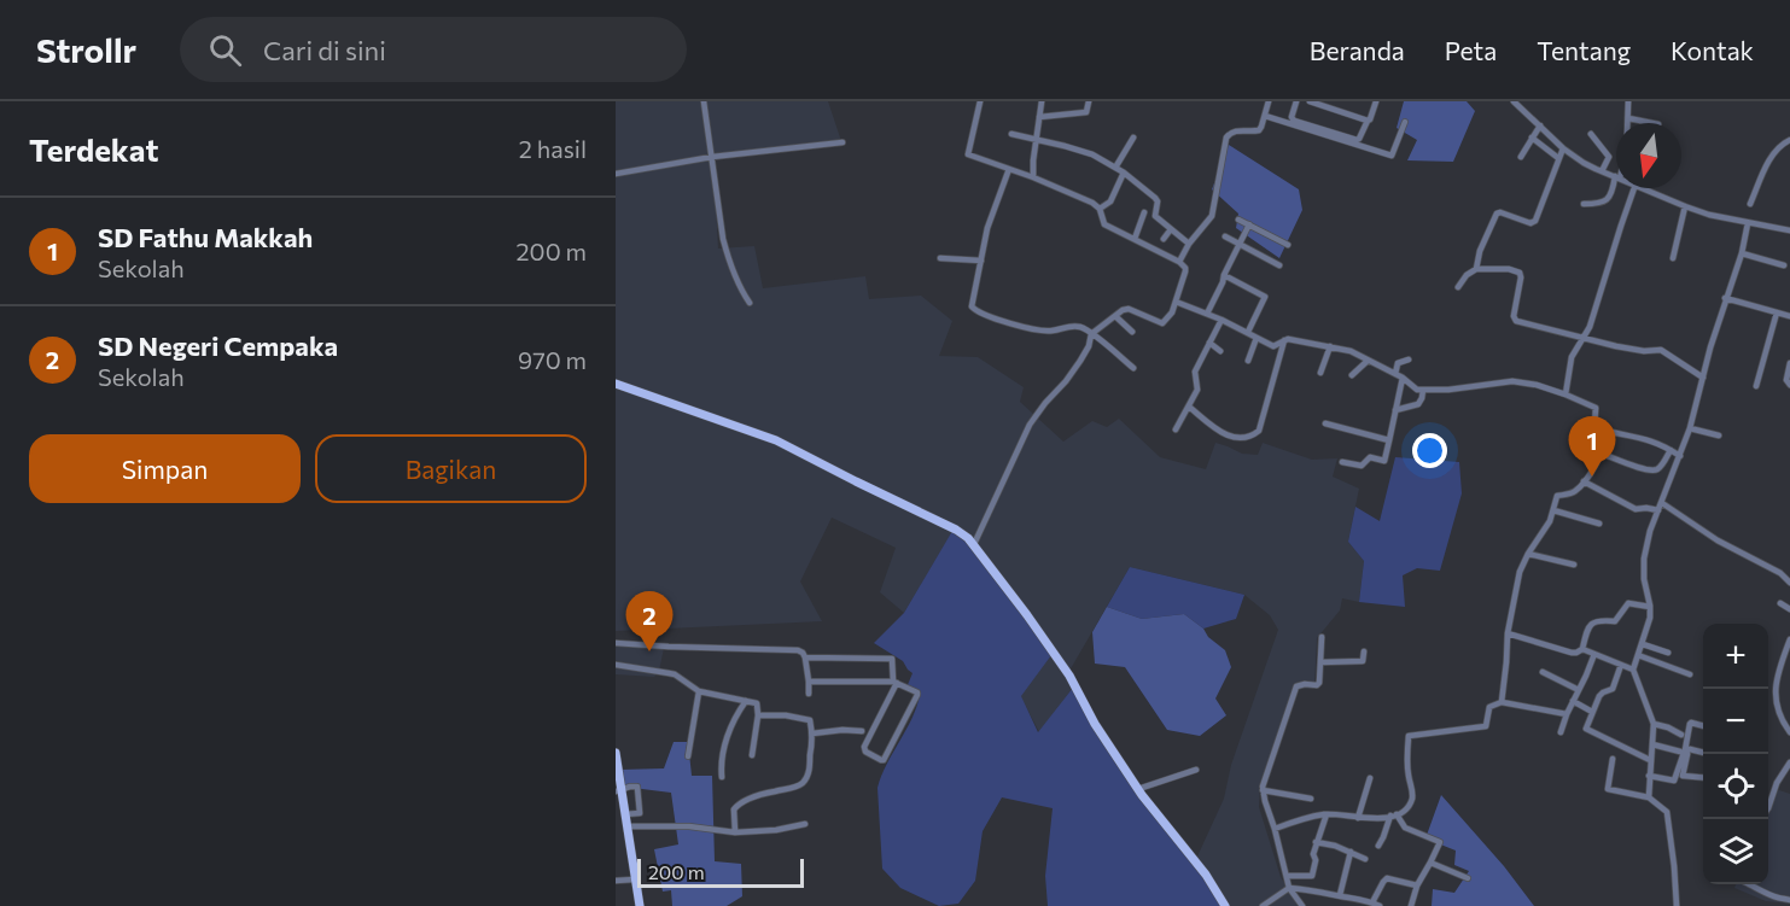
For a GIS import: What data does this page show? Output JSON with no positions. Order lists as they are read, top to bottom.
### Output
{
  "scale_bar": "200 m",
  "north": "bottom",
  "page": {
    "header": "Strollr",
    "search": "Cari di sini",
    "nav": [
      "Beranda",
      "Peta",
      "Tentang",
      "Kontak"
    ],
    "heading": ["Terdekat", "2 hasil"],
    "list": [
      {
        "mark": "1",
        "name": "SD Fathu Makkah",
        "note": "Sekolah",
        "value": "200 m"
      },
      {
        "mark": "2",
        "name": "SD Negeri Cempaka",
        "note": "Sekolah",
        "value": "970 m"
      }
    ],
    "buttons": ["Simpan", "Bagikan"],
    "pins": ["1", "2"],
    "map_buttons": ["+", "−"],
    "scale": "200 m"
  }
}
